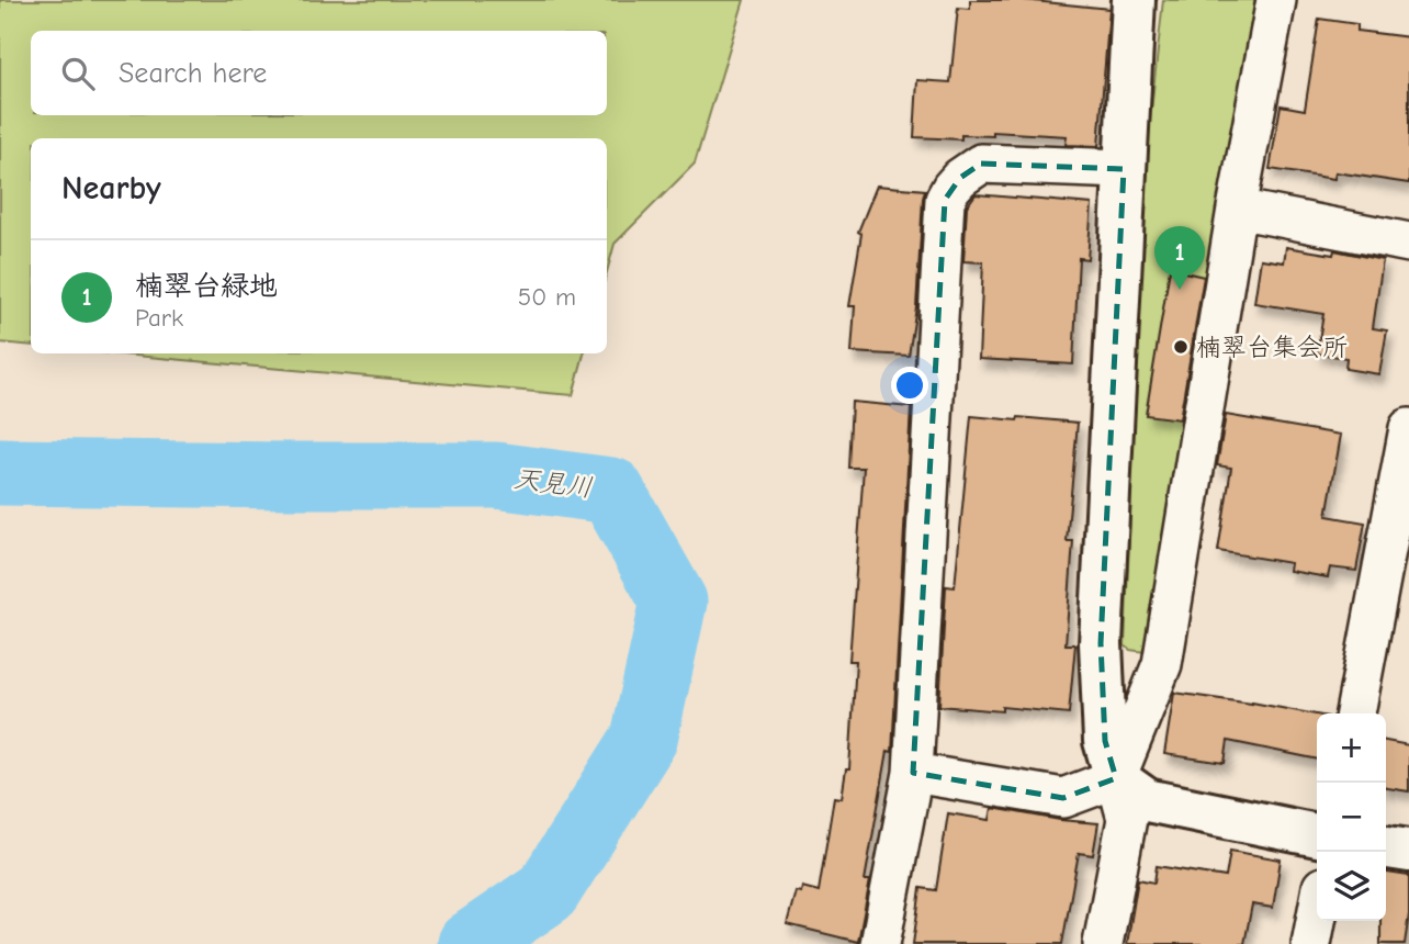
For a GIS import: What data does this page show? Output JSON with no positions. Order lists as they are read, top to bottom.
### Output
{
  "water": ["天見川"],
  "places": ["楠翠台集会所"],
  "page": {
    "search": "Search here",
    "heading": "Nearby",
    "pins": "1",
    "list": [
      {
        "mark": "1",
        "name": "楠翠台緑地",
        "note": "Park",
        "value": "50 m"
      }
    ],
    "map_buttons": ["+", "−"]
  }
}
